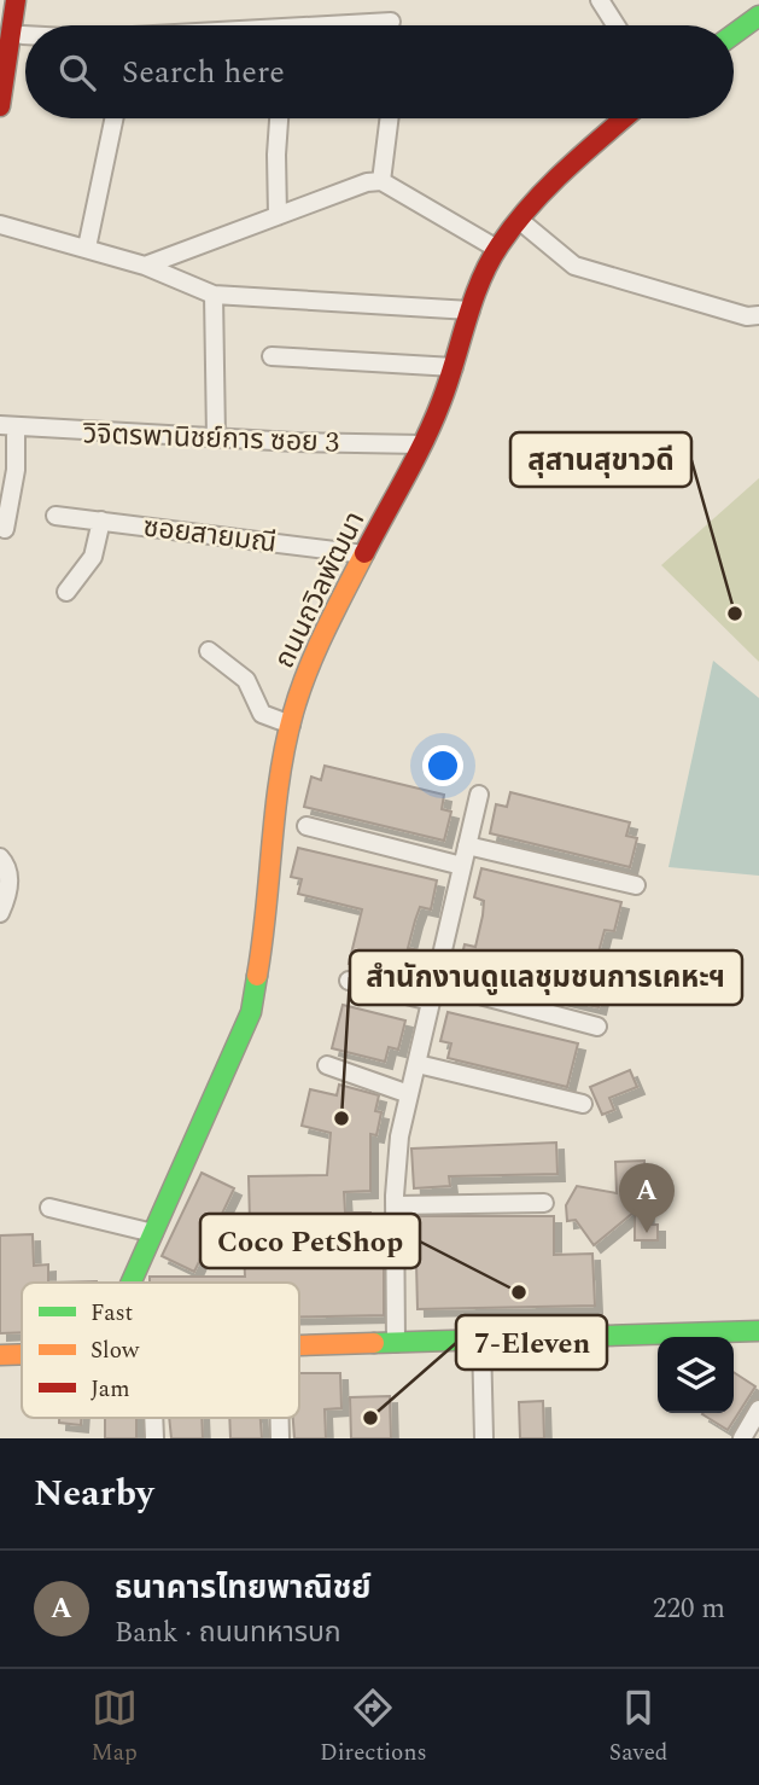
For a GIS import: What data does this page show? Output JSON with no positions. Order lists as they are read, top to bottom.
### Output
{
  "streets": {
    "street": ["วิจิตรพานิชย์การ ซอย 3", "ซอยสายมณี", "ถนนถวิลพัฒนา"]
  },
  "crossings": [
    ["วิจิตรพานิชย์การ ซอย 3", "ถนนถวิลพัฒนา"],
    ["ซอยสายมณี", "ถนนถวิลพัฒนา"]
  ],
  "places": [
    "สุสานสุขาวดี",
    "สำนักงานดูแลชุมชนการเคหะฯ",
    "Coco PetShop",
    "7-Eleven"
  ],
  "legend": ["Fast", "Slow", "Jam"],
  "page": {
    "search": "Search here",
    "pins": "A",
    "heading": "Nearby",
    "list": [
      {
        "mark": "A",
        "name": "ธนาคารไทยพาณิชย์",
        "note": "Bank · ถนนทหารบก",
        "value": "220 m"
      }
    ],
    "nav": ["Map", "Directions", "Saved"]
  }
}
